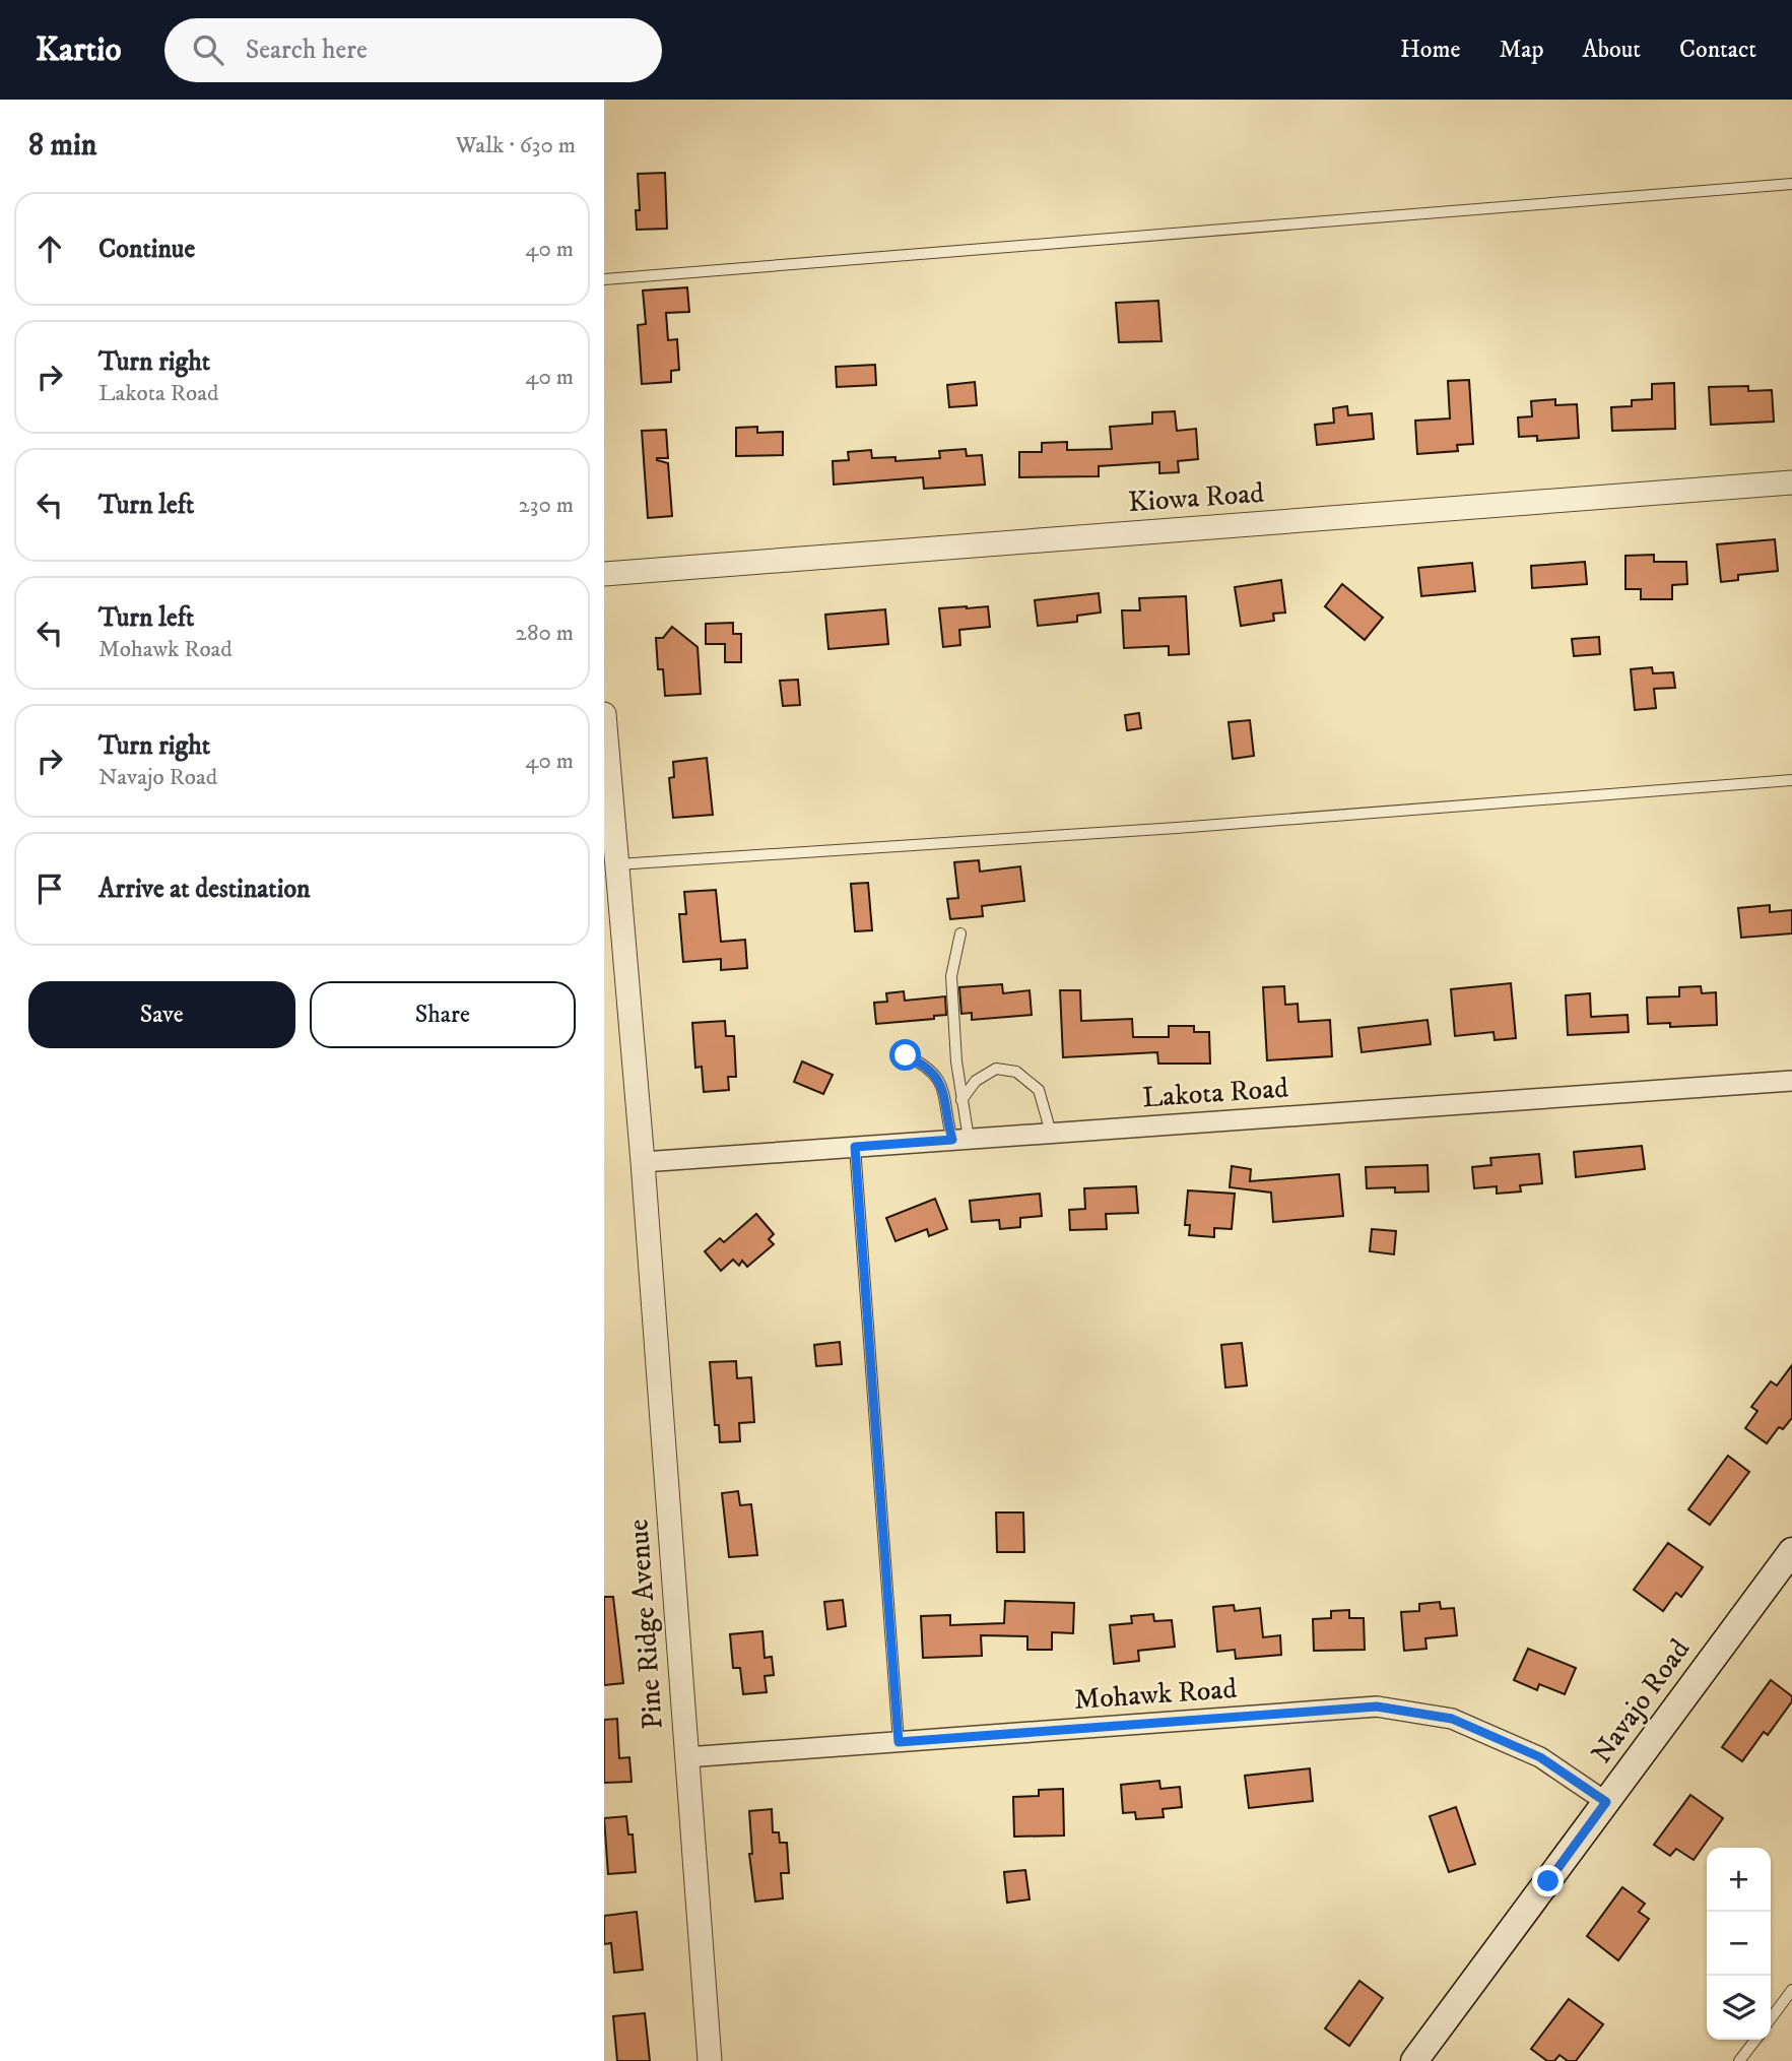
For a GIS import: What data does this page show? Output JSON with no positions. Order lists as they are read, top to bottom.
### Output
{
  "streets": {
    "main road": ["Navajo Road"],
    "street": [
      "Kiowa Road",
      "Lakota Road",
      "Pine Ridge Avenue",
      "Mohawk Road"
    ]
  },
  "crossings": [
    ["Lakota Road", "Pine Ridge Avenue"],
    ["Pine Ridge Avenue", "Mohawk Road"],
    ["Mohawk Road", "Navajo Road"]
  ],
  "page": {
    "header": "Kartio",
    "search": "Search here",
    "nav": [
      "Home",
      "Map",
      "About",
      "Contact"
    ],
    "heading": ["8 min", "Walk · 630 m"],
    "list": [
      ["Continue", "40 m"],
      ["Turn right", "Lakota Road", "40 m"],
      ["Turn left", "230 m"],
      ["Turn left", "Mohawk Road", "280 m"],
      ["Turn right", "Navajo Road", "40 m"],
      "Arrive at destination"
    ],
    "buttons": ["Save", "Share"],
    "map_buttons": ["+", "−"]
  }
}
